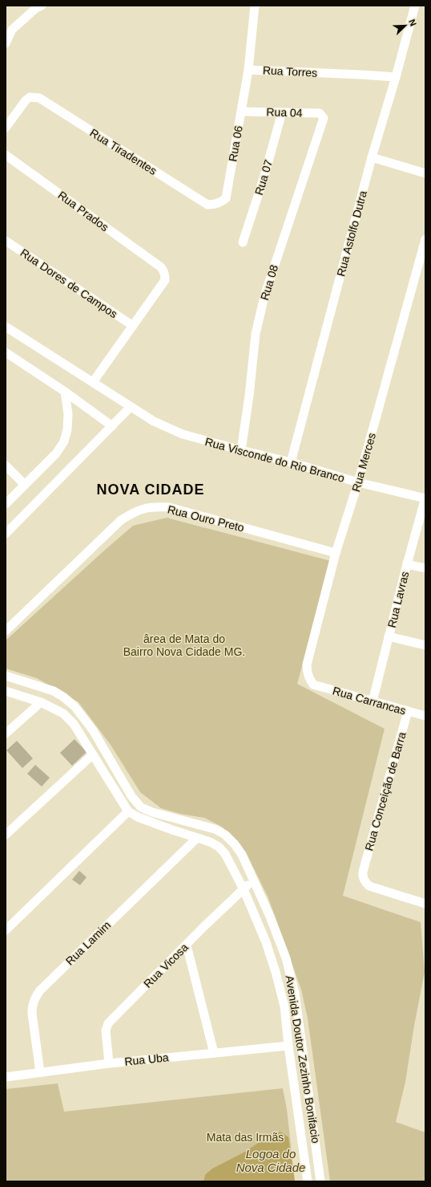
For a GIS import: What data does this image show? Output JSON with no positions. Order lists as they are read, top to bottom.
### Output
{
  "streets": {
    "street": [
      "Rua Torres",
      "Rua 04",
      "Rua 06",
      "Rua Tiradentes",
      "Rua 07",
      "Rua Prados",
      "Rua Astolfo Dutra",
      "Rua 08",
      "Rua Dores de Campos",
      "Rua Visconde do Rio Branco",
      "Rua Merces",
      "Rua Ouro Preto",
      "Rua Lavras",
      "Rua Carrancas",
      "Rua Conceição de Barra",
      "Rua Lamim",
      "Rua Vicosa",
      "Rua Uba",
      "Avenida Doutor Zezinho Bonifacio"
    ]
  },
  "crossings": [
    ["Rua Torres", "Rua 06"],
    ["Rua Torres", "Rua Astolfo Dutra"],
    ["Rua 04", "Rua 06"],
    ["Rua 04", "Rua 07"],
    ["Rua 04", "Rua 08"],
    ["Rua 06", "Rua Tiradentes"],
    ["Rua Prados", "Rua Dores de Campos"],
    ["Rua Astolfo Dutra", "Rua Visconde do Rio Branco"],
    ["Rua 08", "Rua Visconde do Rio Branco"],
    ["Rua Visconde do Rio Branco", "Rua Merces"],
    ["Rua Visconde do Rio Branco", "Rua Lavras"],
    ["Rua Merces", "Rua Ouro Preto"],
    ["Rua Merces", "Rua Carrancas"],
    ["Rua Lavras", "Rua Carrancas"],
    ["Rua Carrancas", "Rua Conceição de Barra"],
    ["Rua Lamim", "Rua Uba"],
    ["Rua Lamim", "Avenida Doutor Zezinho Bonifacio"],
    ["Rua Vicosa", "Rua Uba"],
    ["Rua Vicosa", "Avenida Doutor Zezinho Bonifacio"],
    ["Rua Uba", "Avenida Doutor Zezinho Bonifacio"]
  ],
  "districts": ["NOVA CIDADE"],
  "water": ["Logoa do Nova Cidade"],
  "parks": ["ârea de Mata do Bairro Nova Cidade MG.", "Mata das Irmãs"],
  "north": "top right"
}
